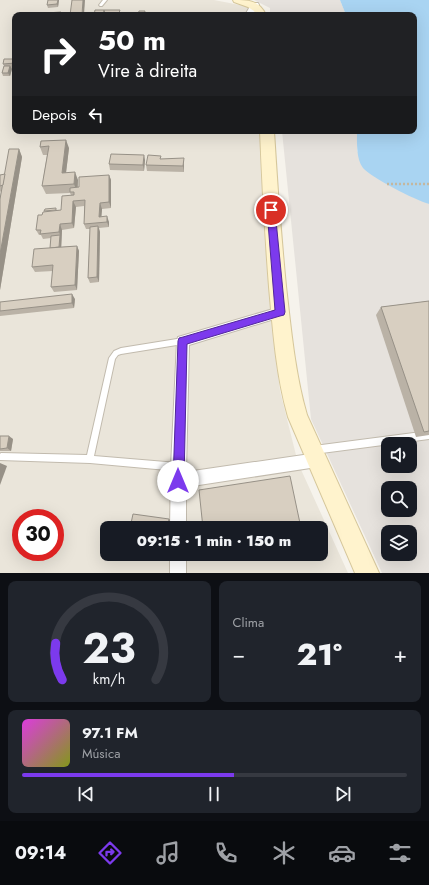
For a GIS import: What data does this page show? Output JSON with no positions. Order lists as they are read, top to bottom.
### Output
{
  "page": {
    "turn": ["50 m", "Vire à direita"],
    "then": "Depois",
    "limit": "30",
    "trip": "09:15 · 1 min · 150 m",
    "tile": "Clima",
    "heat": ["−", "21°", "+"],
    "song": ["97.1 FM", "Música"],
    "tabs": "09:14",
    "gauge": ["23", "km/h"]
  }
}
